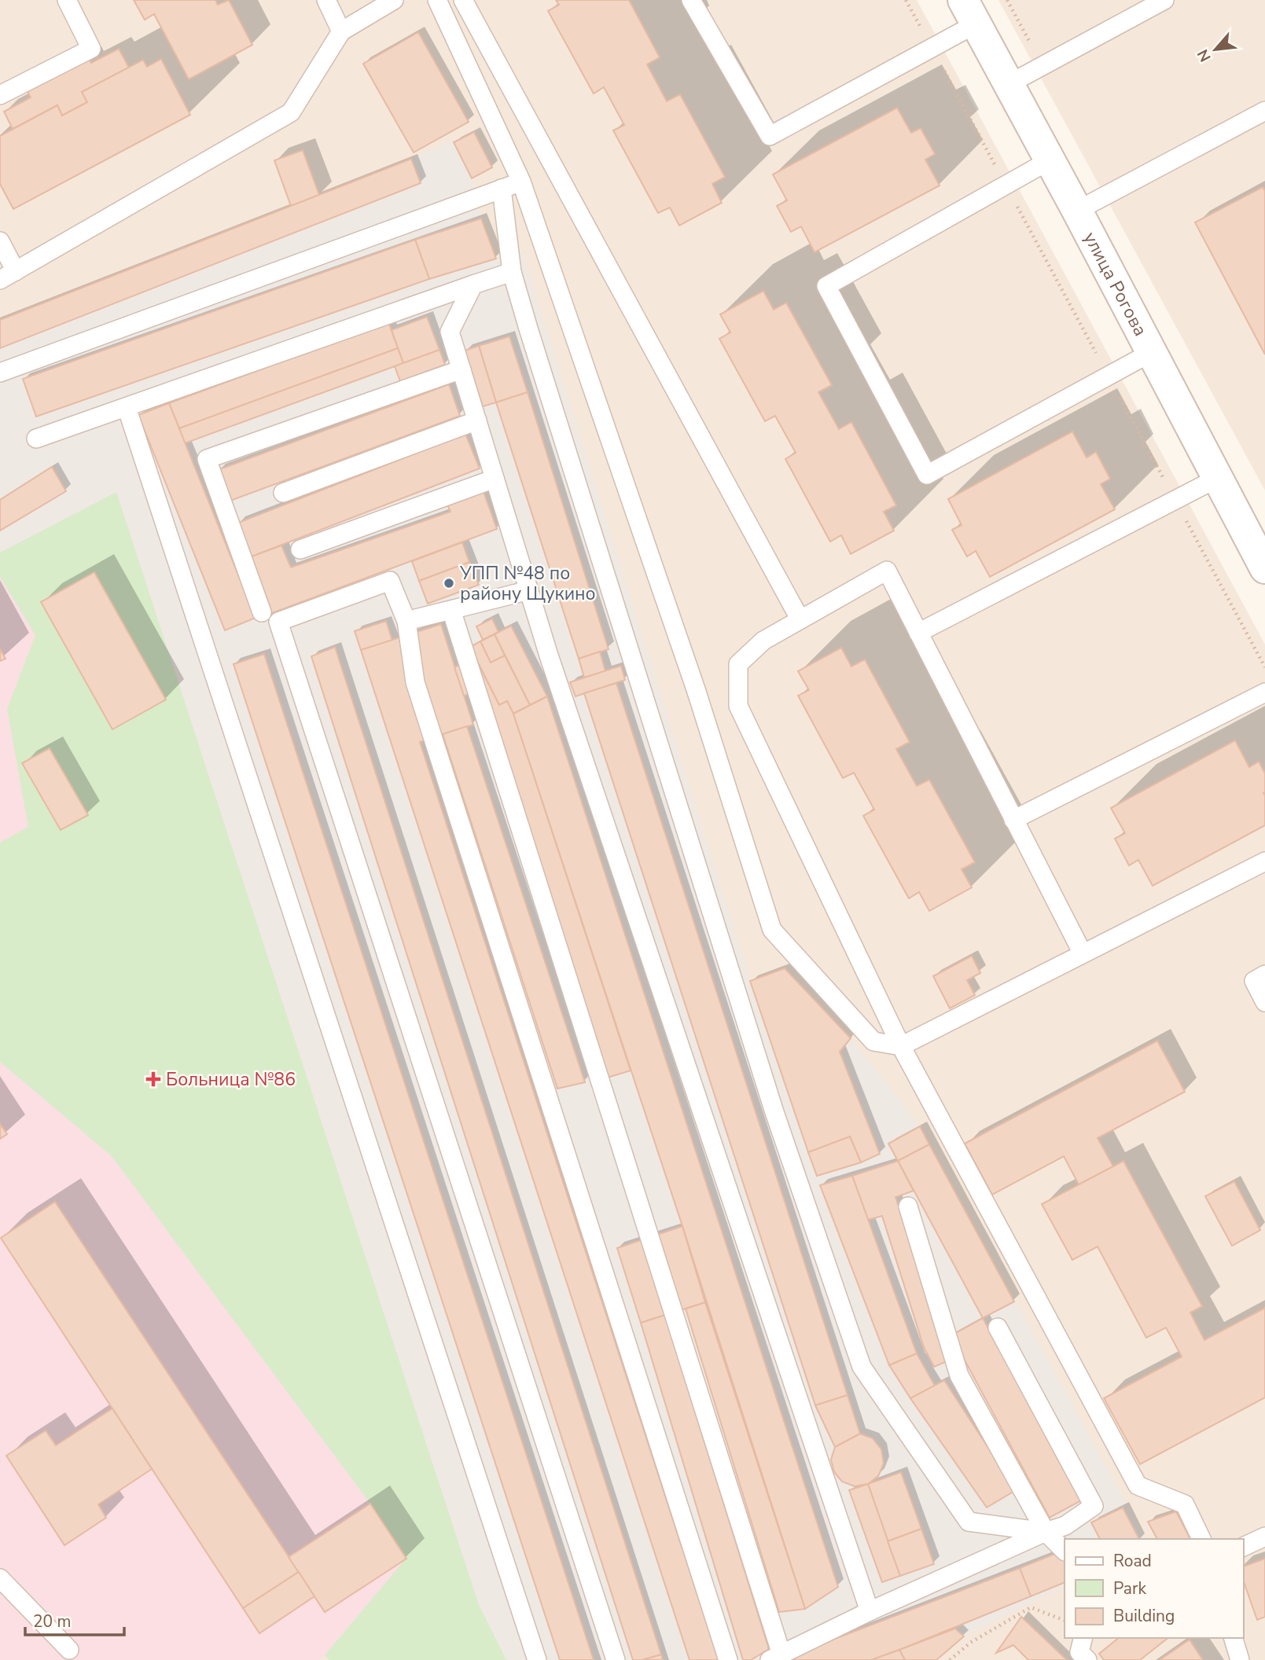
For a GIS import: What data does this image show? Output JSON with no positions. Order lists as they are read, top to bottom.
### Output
{
  "streets": {
    "street": ["улица Рогова"]
  },
  "places": {
    "other": ["УПП №48 по району Щукино"],
    "health": ["Больница №86"]
  },
  "legend": ["Road", "Park", "Building"],
  "scale_bar": "20 m",
  "north": "bottom left"
}
